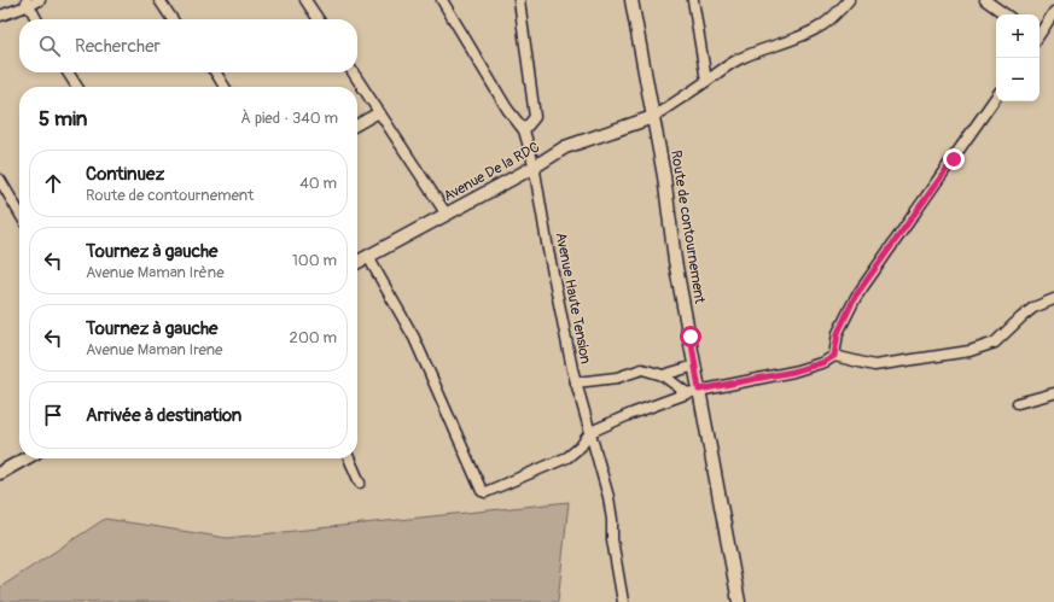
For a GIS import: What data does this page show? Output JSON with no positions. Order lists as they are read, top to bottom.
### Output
{
  "streets": {
    "street": ["Avenue De la RDC", "Route de contournement", "Avenue Haute Tension"]
  },
  "crossings": [
    ["Avenue De la RDC", "Route de contournement"],
    ["Avenue De la RDC", "Avenue Haute Tension"]
  ],
  "page": {
    "map_buttons": ["+", "−"],
    "search": "Rechercher",
    "heading": ["5 min", "À pied · 340 m"],
    "list": [
      ["Continuez", "Route de contournement", "40 m"],
      ["Tournez à gauche", "Avenue Maman Irène", "100 m"],
      ["Tournez à gauche", "Avenue Maman Irene", "200 m"],
      "Arrivée à destination"
    ]
  }
}
